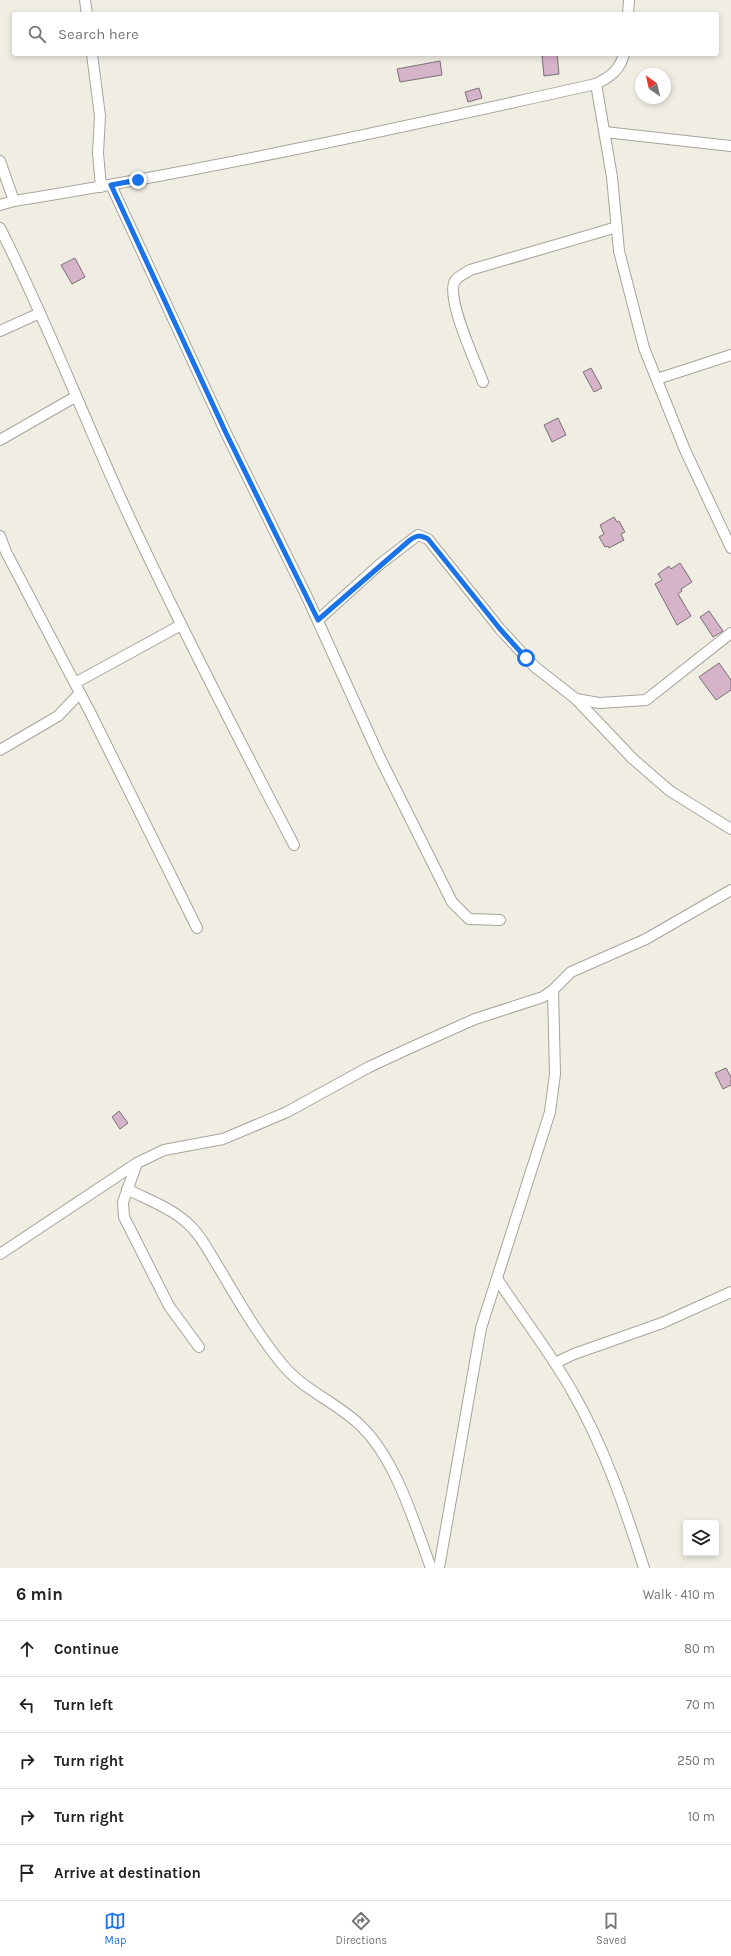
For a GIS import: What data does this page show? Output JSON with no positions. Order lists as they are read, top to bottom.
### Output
{
  "north": "top left",
  "page": {
    "search": "Search here",
    "heading": ["6 min", "Walk · 410 m"],
    "list": [
      ["Continue", "80 m"],
      ["Turn left", "70 m"],
      ["Turn right", "250 m"],
      ["Turn right", "10 m"],
      "Arrive at destination"
    ],
    "nav": ["Map", "Directions", "Saved"]
  }
}
